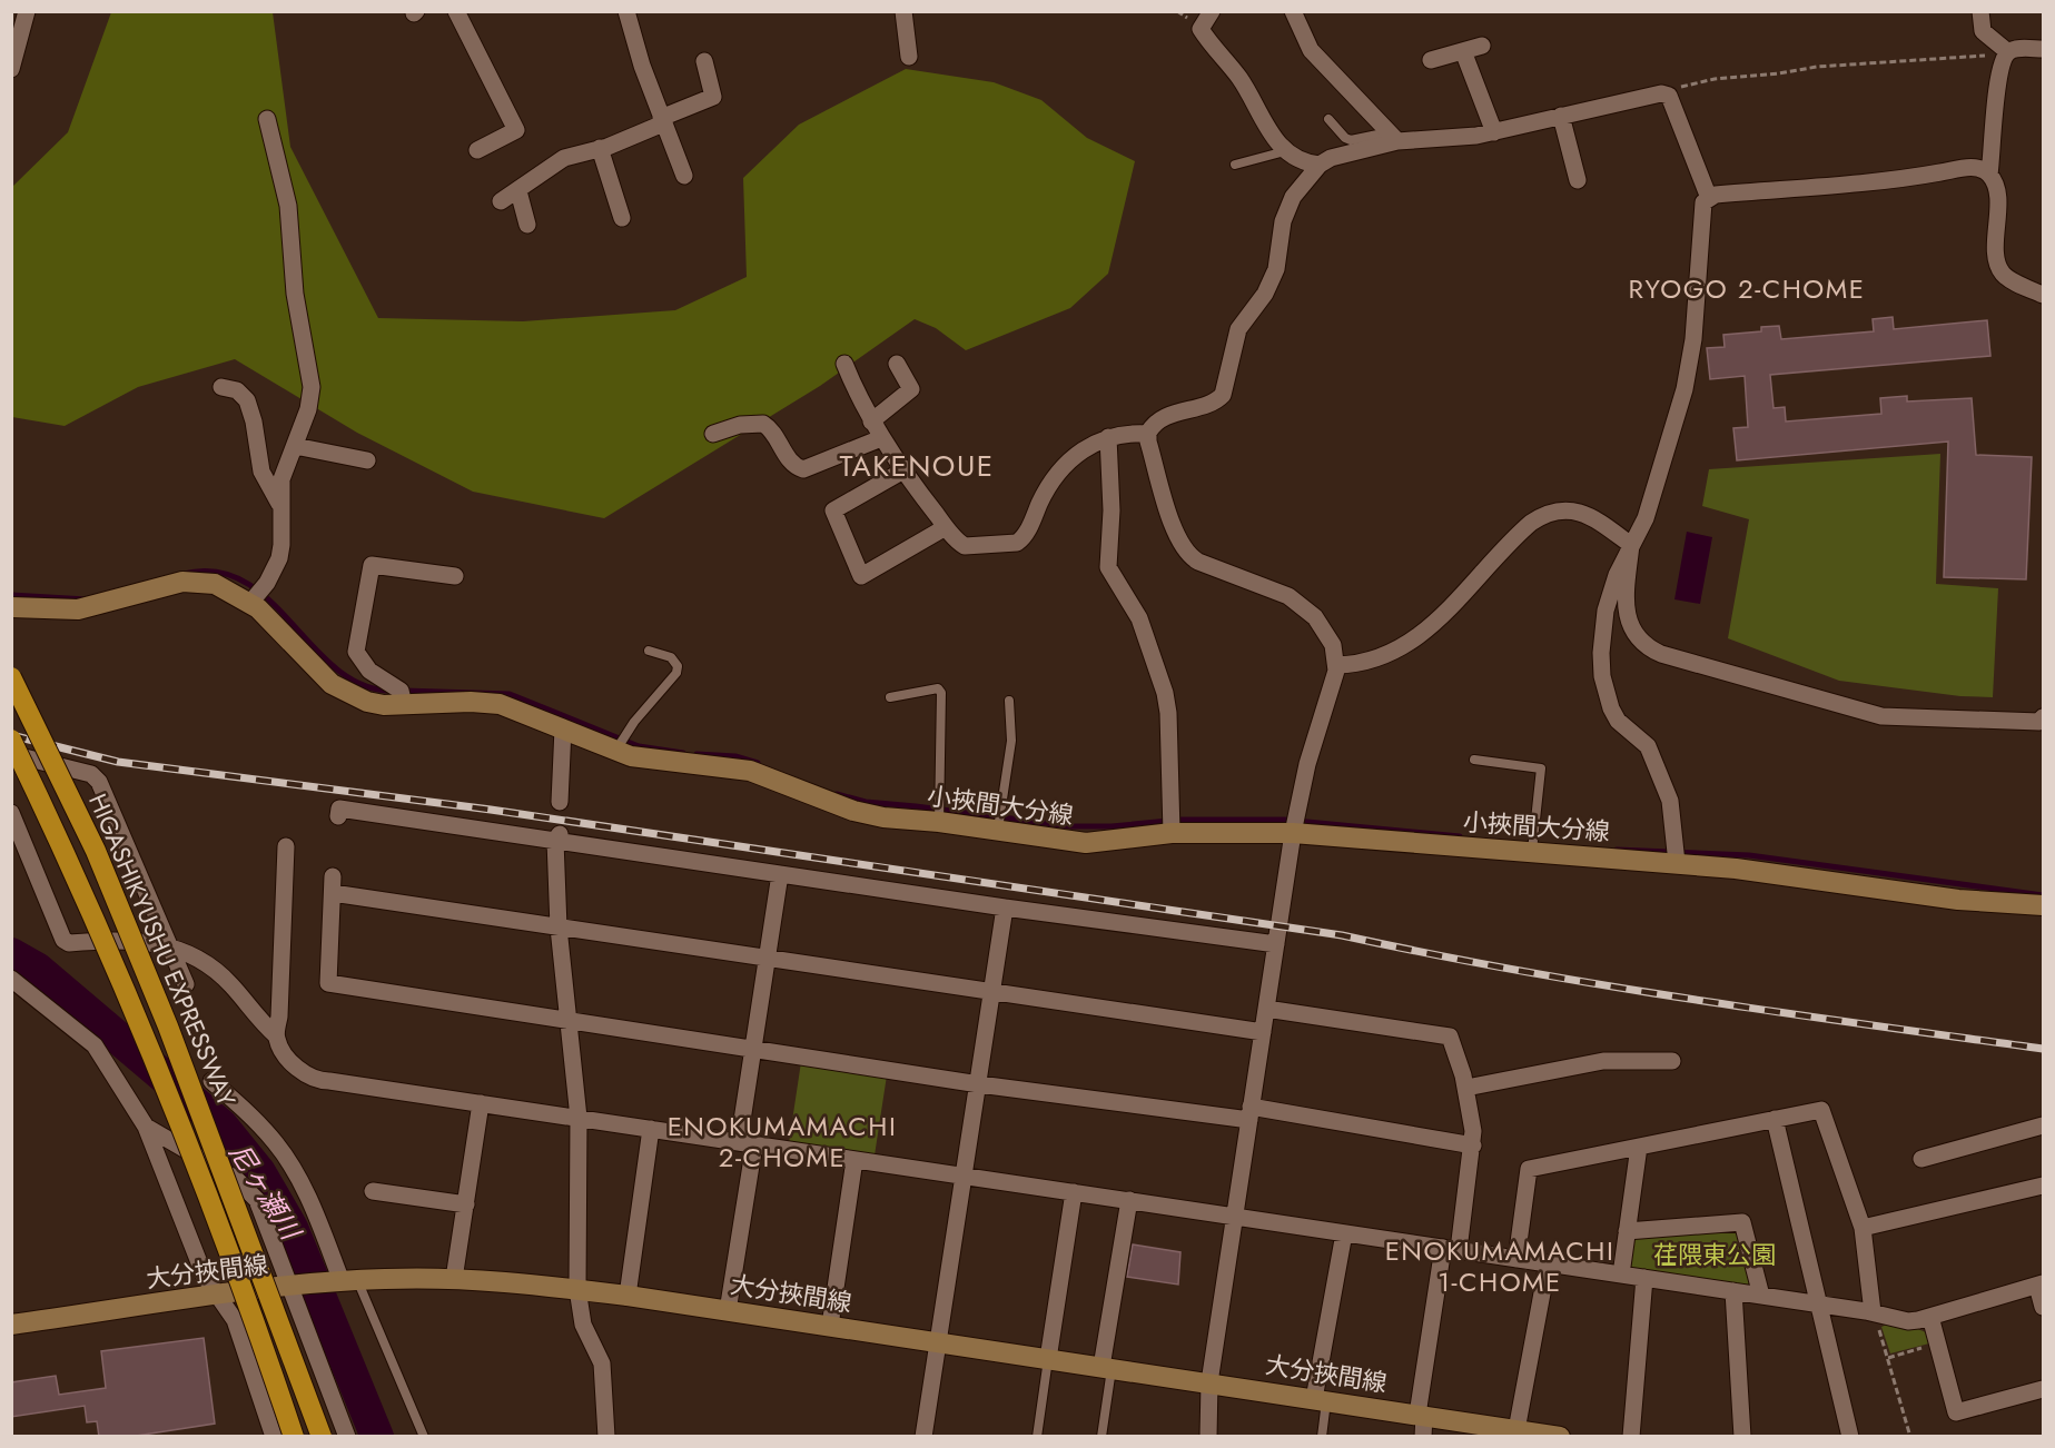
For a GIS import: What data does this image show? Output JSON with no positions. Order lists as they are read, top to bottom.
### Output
{
  "streets": {
    "highway": ["HIGASHIKYUSHU EXPRESSWAY"],
    "main road": ["小挾間大分線", "大分挾間線"]
  },
  "districts": [
    "RYOGO 2-CHOME",
    "TAKENOUE",
    "ENOKUMAMACHI 2-CHOME",
    "ENOKUMAMACHI 1-CHOME"
  ],
  "water": ["尼ヶ瀬川"],
  "parks": ["荏隈東公園"]
}
